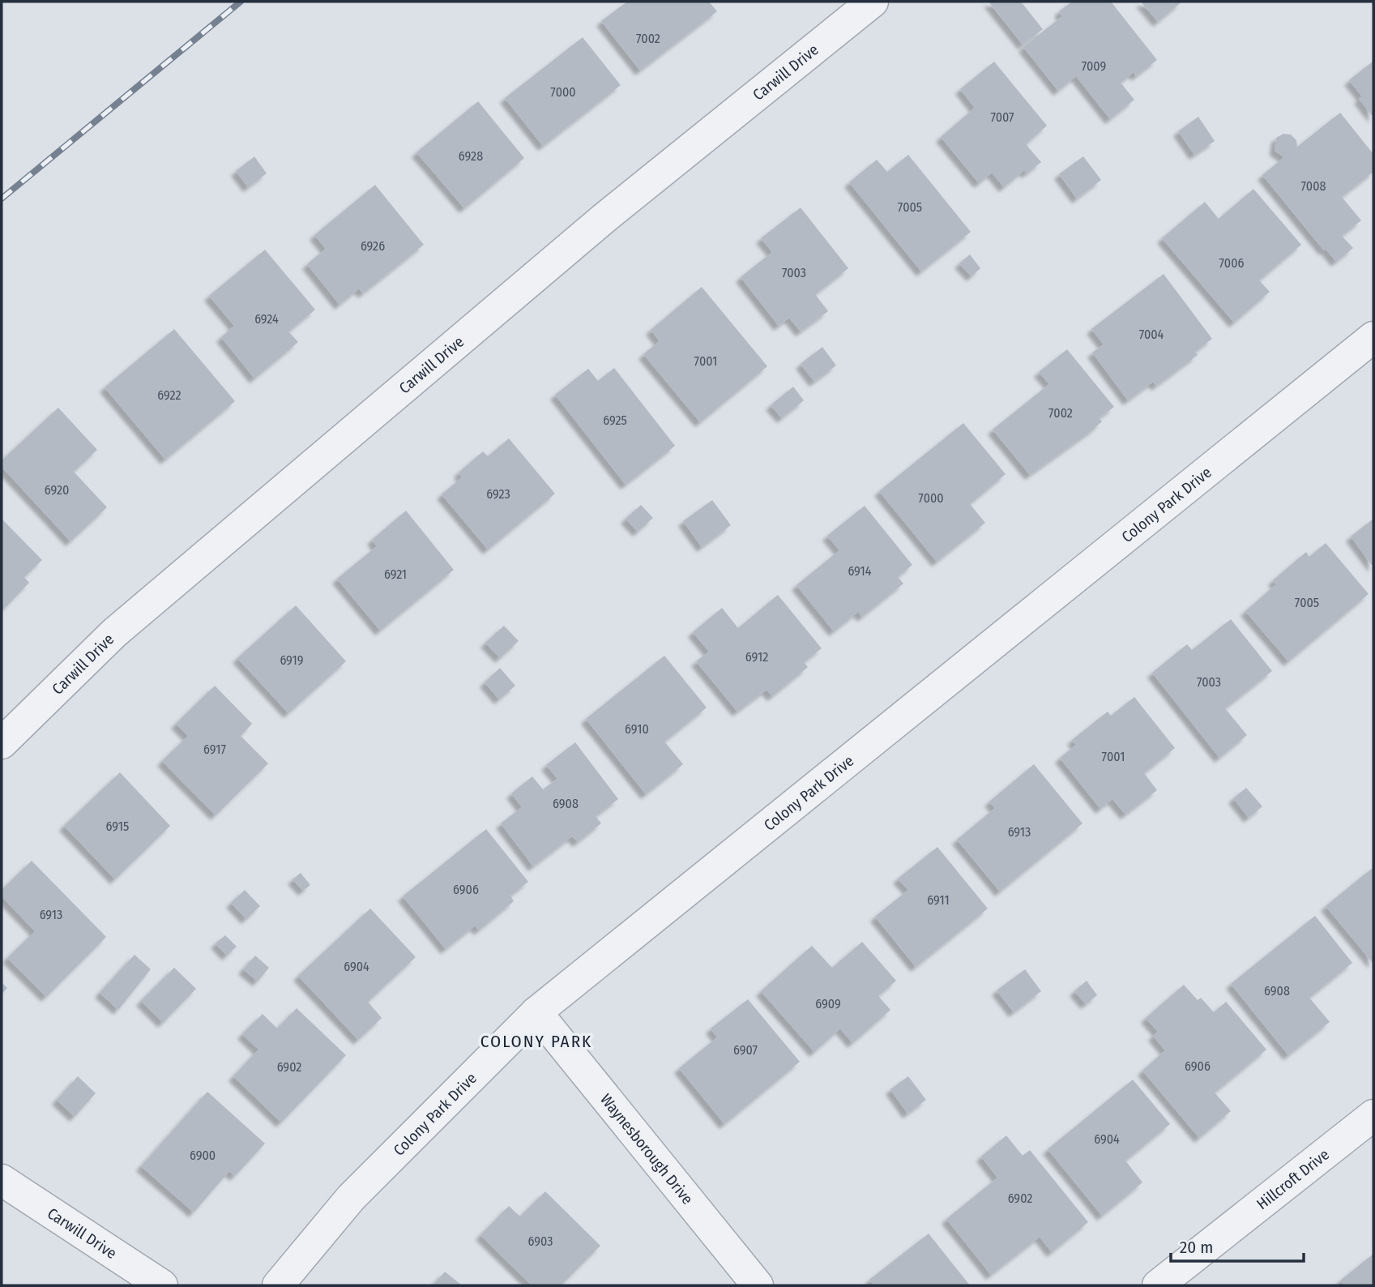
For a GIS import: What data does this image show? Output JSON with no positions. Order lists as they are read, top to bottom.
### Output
{
  "streets": {
    "street": [
      "Carwill Drive",
      "Colony Park Drive",
      "Waynesborough Drive",
      "Hillcroft Drive"
    ]
  },
  "crossings": [
    ["Colony Park Drive", "Waynesborough Drive"]
  ],
  "districts": ["COLONY PARK"],
  "house_numbers": [
    "7002",
    "7009",
    "7000",
    "7007",
    "6928",
    "7008",
    "7005",
    "6926",
    "7006",
    "7003",
    "6924",
    "7004",
    "7001",
    "6922",
    "7002",
    "6925",
    "6920",
    "6923",
    "7000",
    "6914",
    "6921",
    "7005",
    "6912",
    "6919",
    "7003",
    "6910",
    "6917",
    "7001",
    "6908",
    "6915",
    "6913",
    "6906",
    "6911",
    "6913",
    "6904",
    "6908",
    "6909",
    "6907",
    "6906",
    "6902",
    "6904",
    "6900",
    "6902",
    "6903"
  ],
  "scale_bar": "20 m"
}
